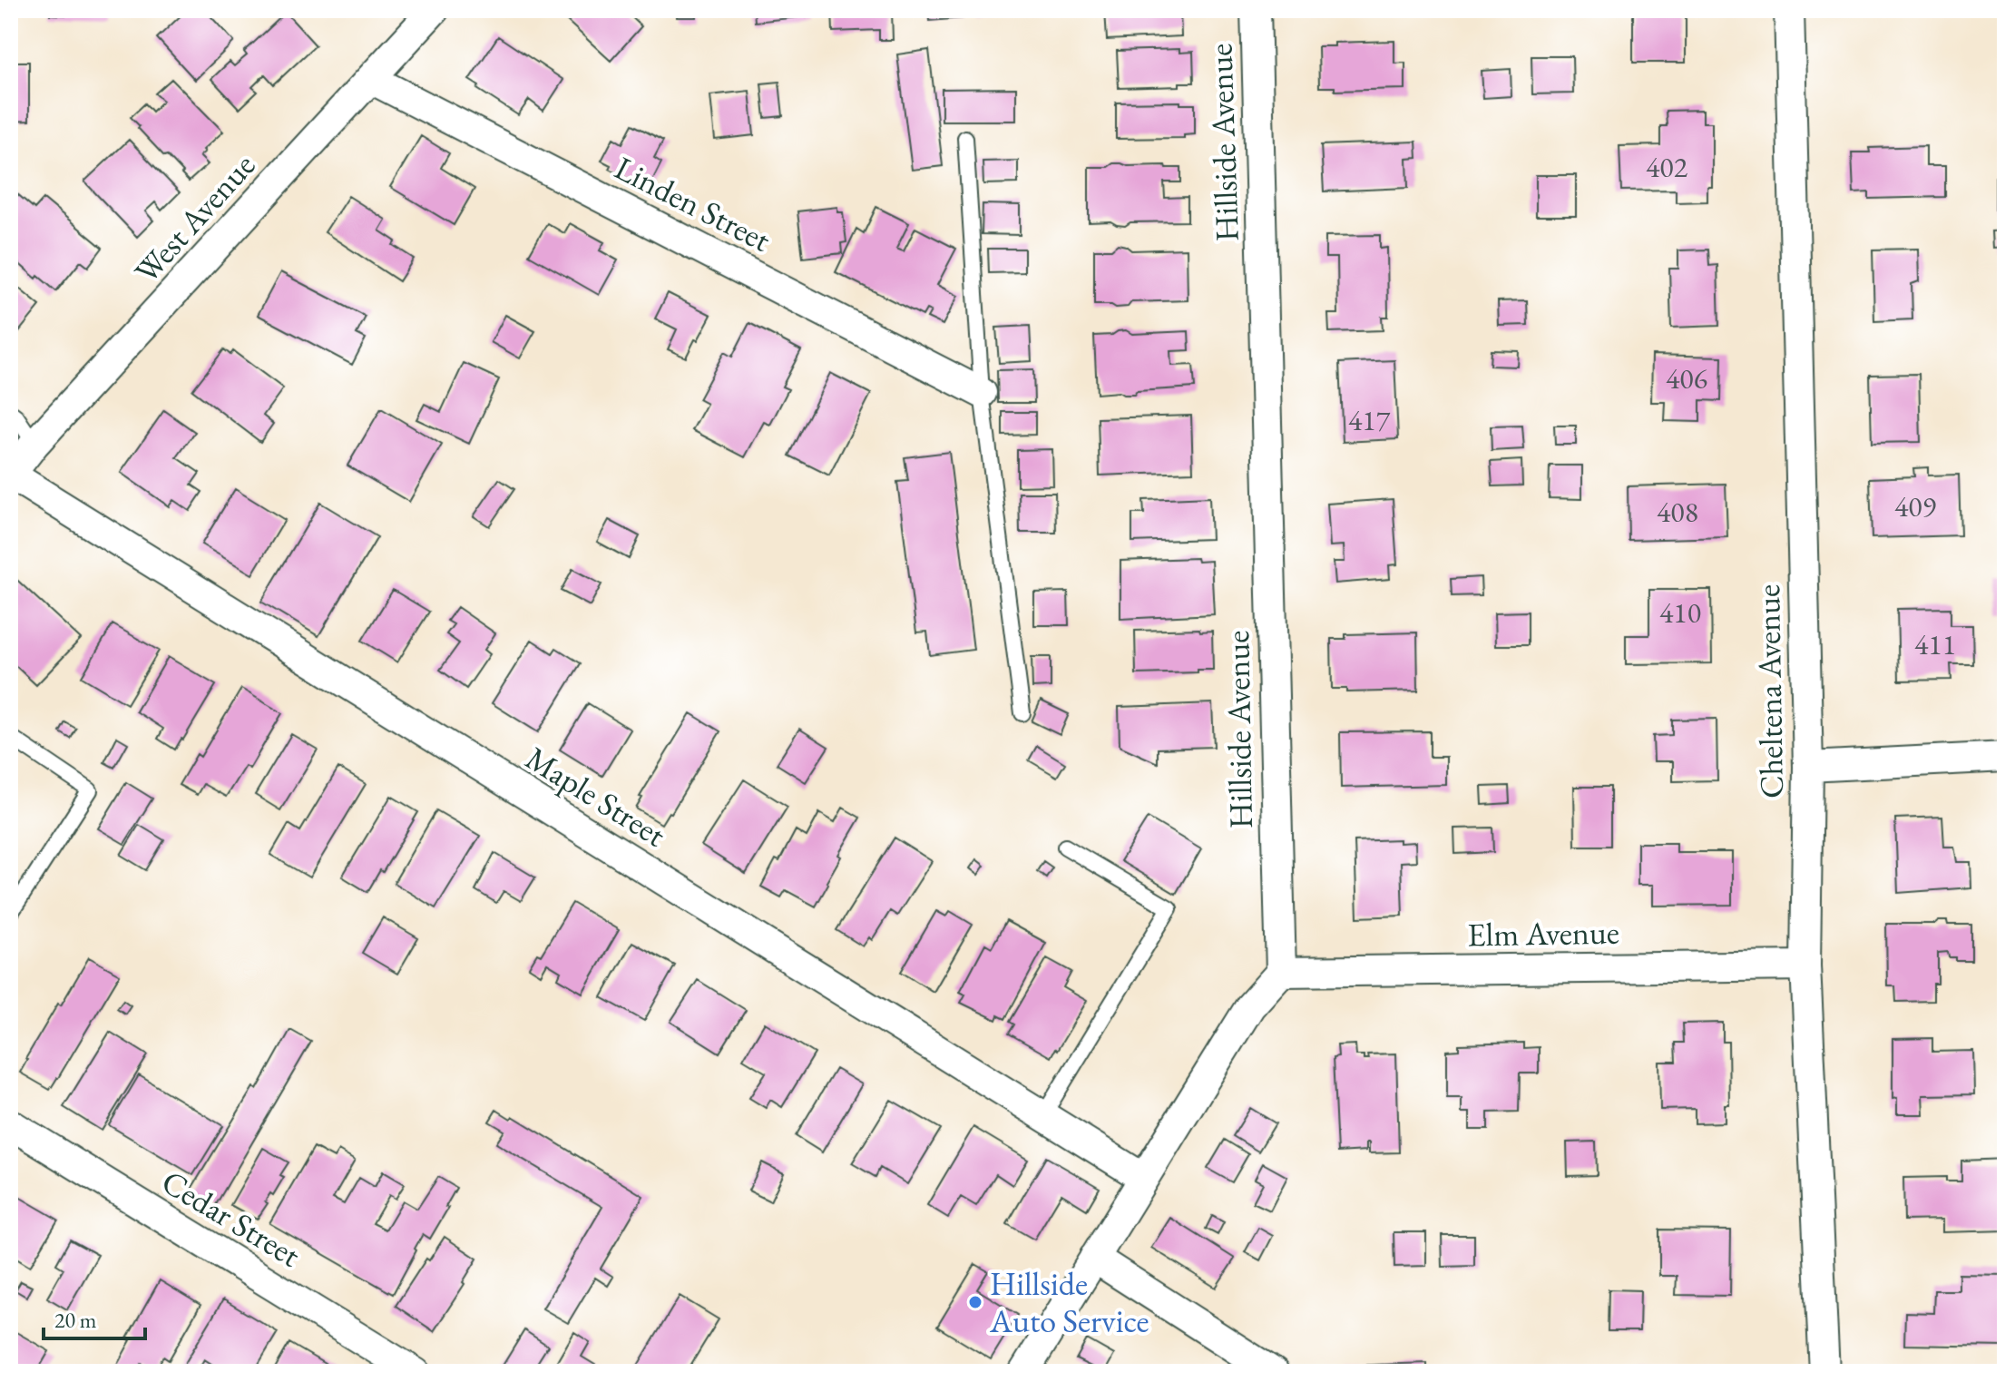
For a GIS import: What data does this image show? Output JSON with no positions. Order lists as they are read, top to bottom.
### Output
{
  "streets": {
    "street": [
      "Hillside Avenue",
      "Linden Street",
      "West Avenue",
      "Cheltena Avenue",
      "Maple Street",
      "Elm Avenue",
      "Cedar Street"
    ]
  },
  "crossings": [
    ["Hillside Avenue", "Elm Avenue"],
    ["Linden Street", "West Avenue"],
    ["West Avenue", "Maple Street"],
    ["Cheltena Avenue", "Elm Avenue"]
  ],
  "places": ["Hillside Auto Service"],
  "house_numbers": [
    "402",
    "406",
    "417",
    "409",
    "408",
    "410",
    "411"
  ],
  "scale_bar": "20 m"
}
